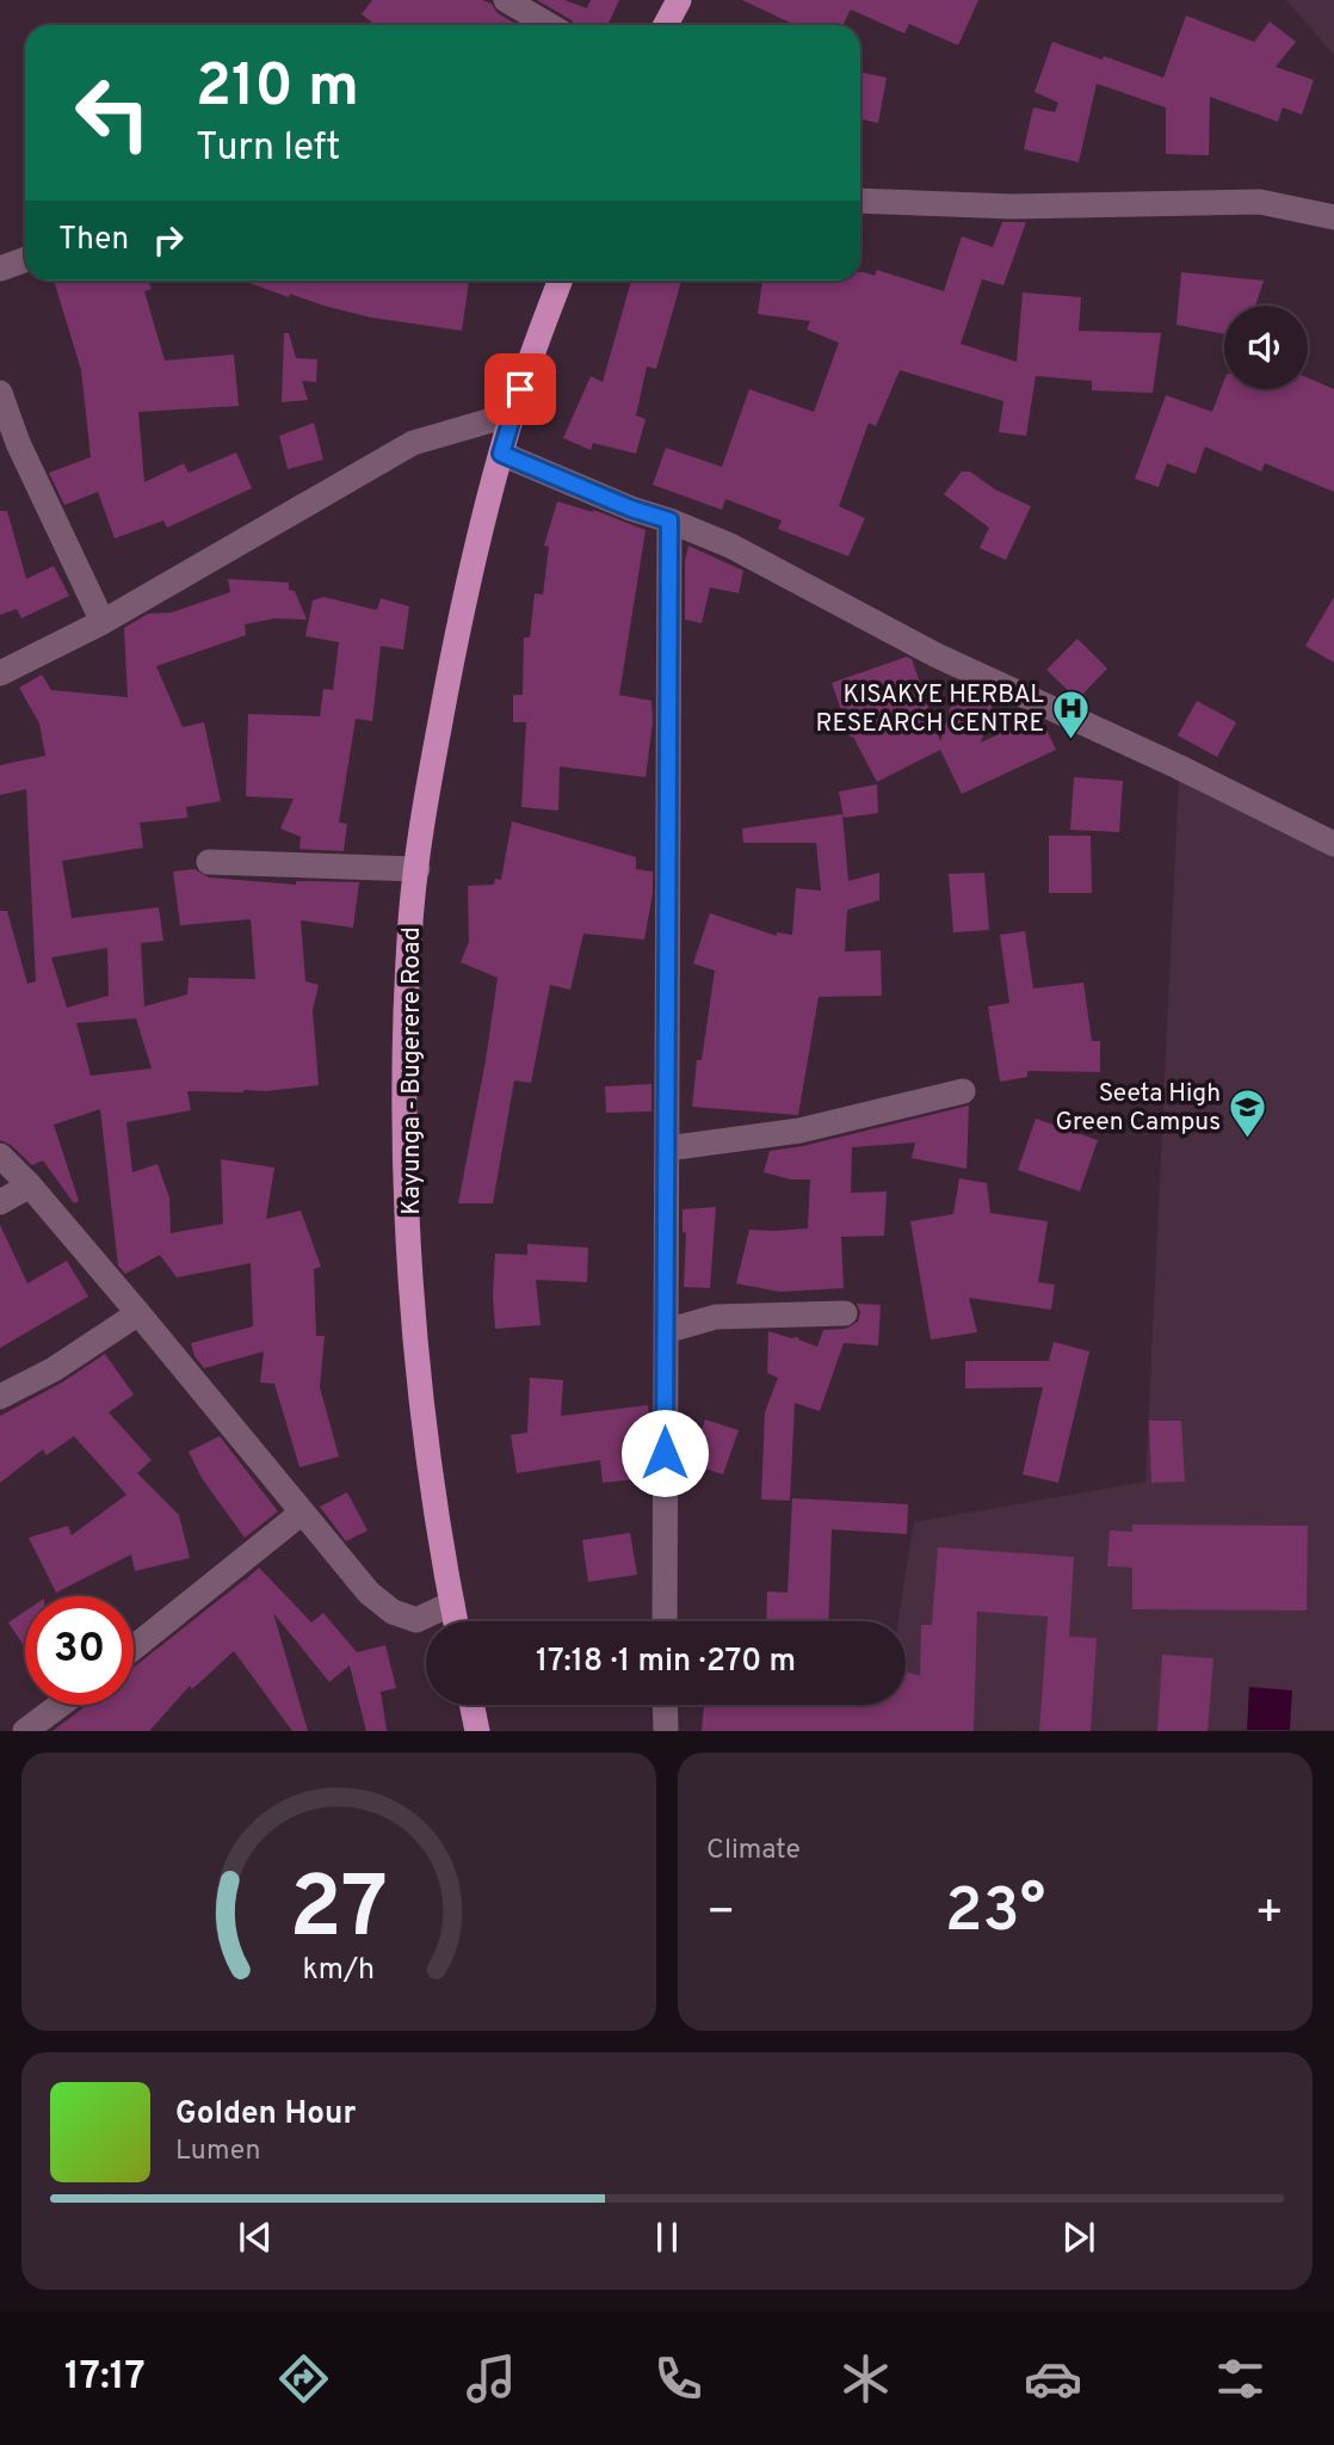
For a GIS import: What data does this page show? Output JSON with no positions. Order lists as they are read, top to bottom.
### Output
{
  "streets": {
    "main road": ["Kayunga - Bugerere Road"]
  },
  "places": {
    "hospital": ["KISAKYE HERBAL RESEARCH CENTRE"],
    "school or university": ["Seeta High Green Campus"]
  },
  "page": {
    "turn": ["210 m", "Turn left"],
    "then": "Then",
    "limit": "30",
    "trip": "17:18 · 1 min · 270 m",
    "tile": "Climate",
    "heat": ["−", "23°", "+"],
    "song": ["Golden Hour", "Lumen"],
    "tabs": "17:17",
    "gauge": ["27", "km/h"]
  }
}
